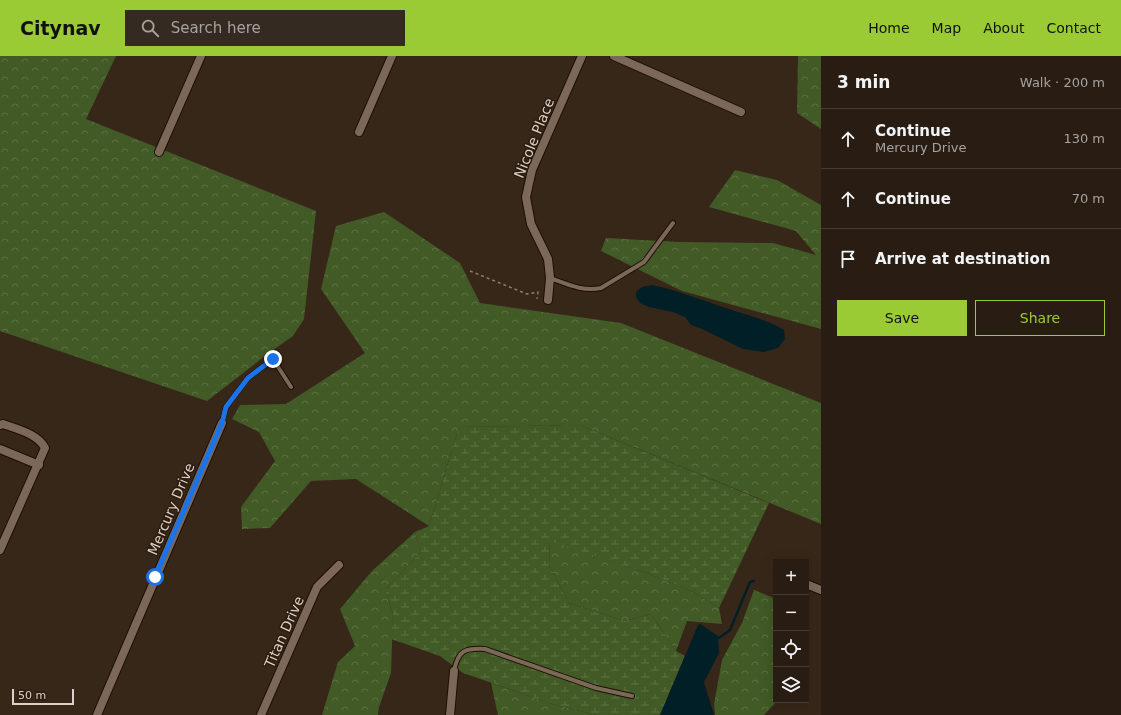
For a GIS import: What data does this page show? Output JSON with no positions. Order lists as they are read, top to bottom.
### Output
{
  "streets": {
    "street": ["Nicole Place", "Mercury Drive", "Titan Drive"]
  },
  "scale_bar": "50 m",
  "page": {
    "header": "Citynav",
    "search": "Search here",
    "nav": [
      "Home",
      "Map",
      "About",
      "Contact"
    ],
    "heading": ["3 min", "Walk · 200 m"],
    "list": [
      ["Continue", "Mercury Drive", "130 m"],
      ["Continue", "70 m"],
      "Arrive at destination"
    ],
    "buttons": ["Save", "Share"],
    "map_buttons": ["+", "−"],
    "scale": "50 m"
  }
}
